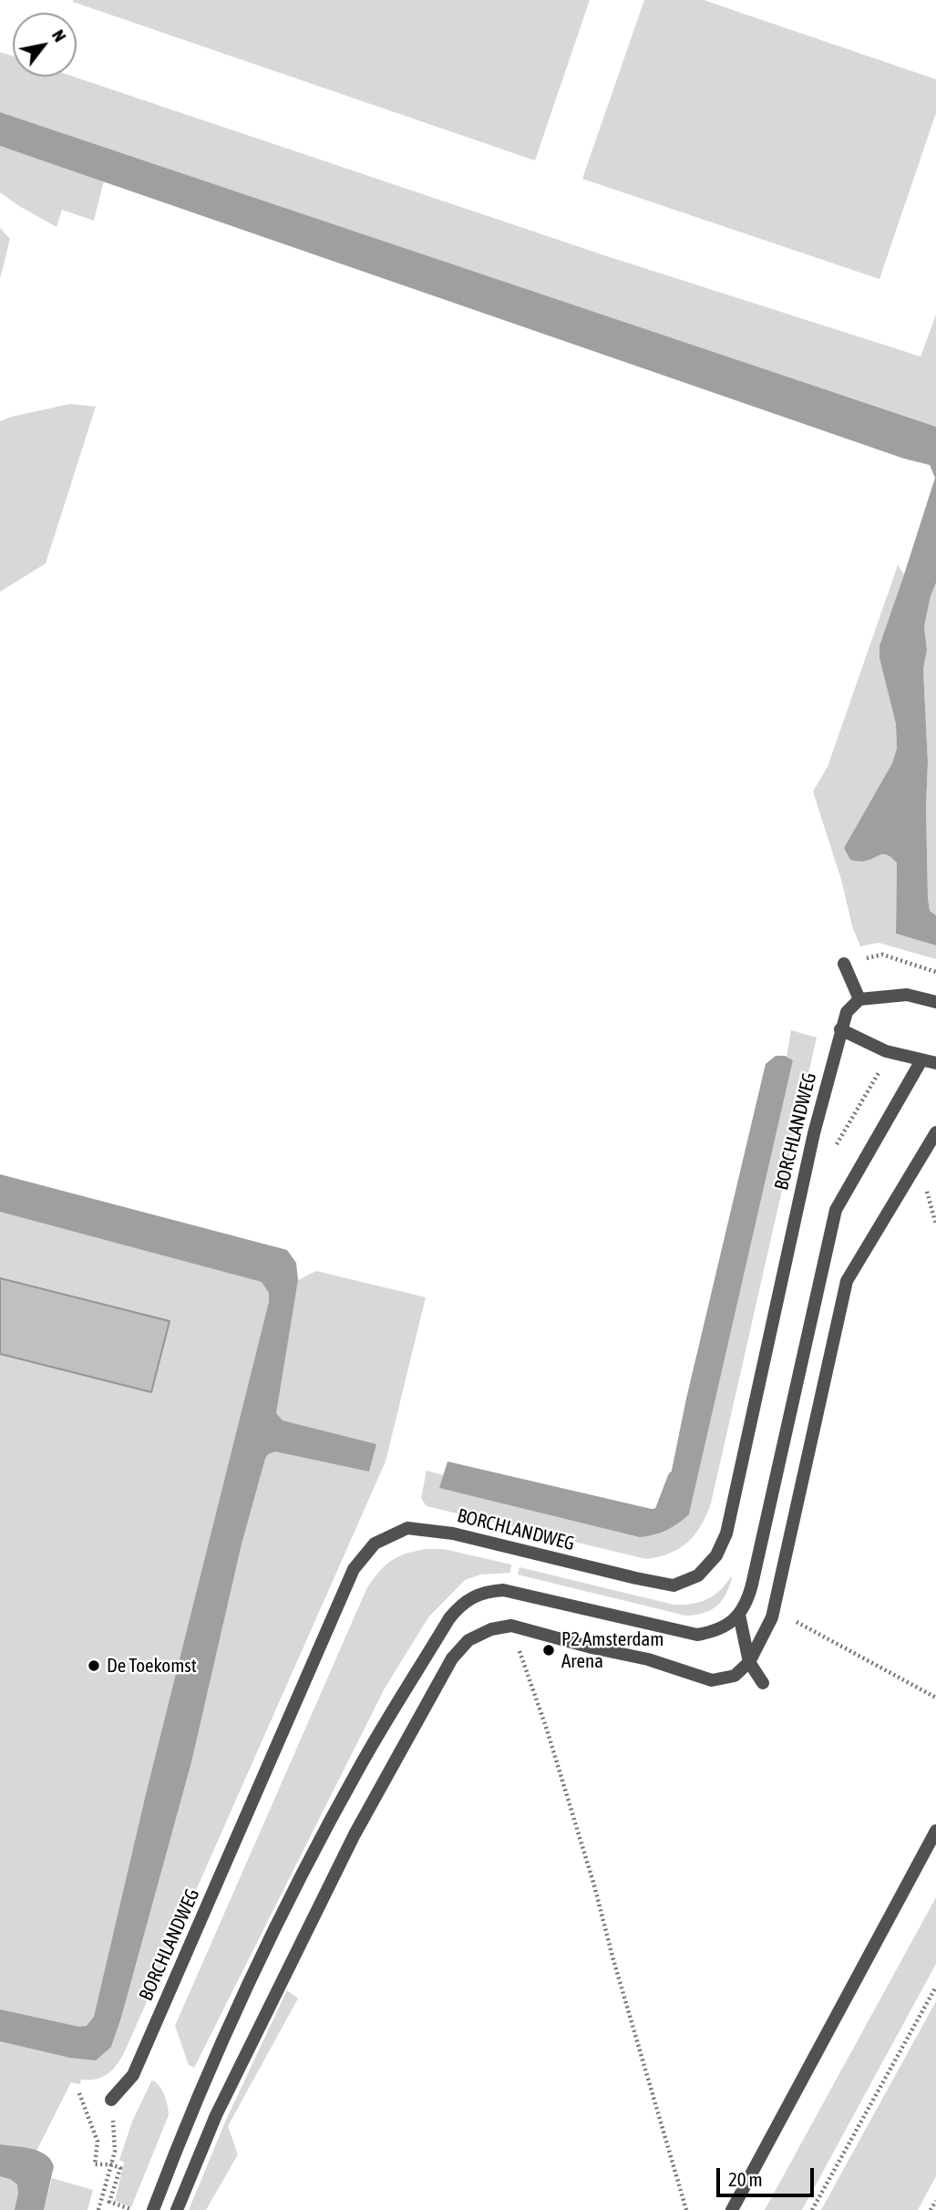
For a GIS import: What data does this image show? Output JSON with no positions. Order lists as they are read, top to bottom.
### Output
{
  "streets": {
    "street": ["BORCHLANDWEG"]
  },
  "places": ["P2 Amsterdam Arena", "De Toekomst"],
  "scale_bar": "20 m",
  "north": "top right"
}
